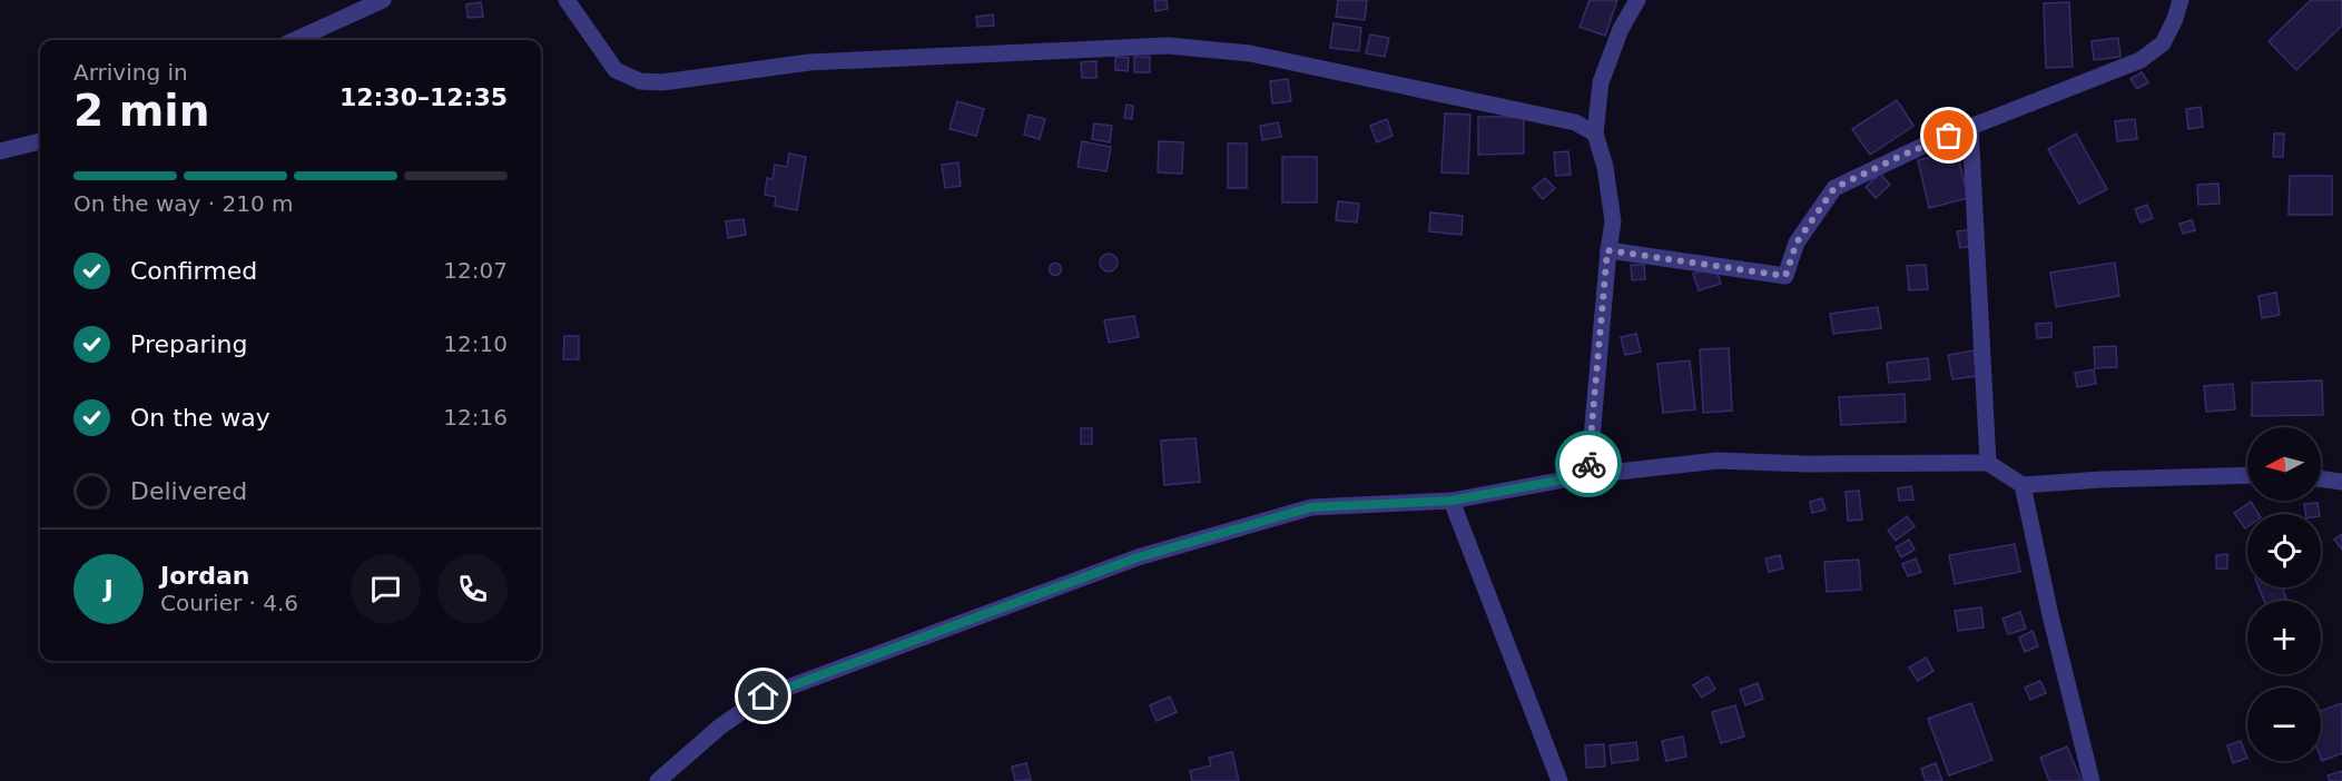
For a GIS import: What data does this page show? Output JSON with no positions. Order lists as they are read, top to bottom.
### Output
{
  "north": "left",
  "page": {
    "heading": ["2 min", "Arriving in", "12:30–12:35"],
    "panel": ["Jordan", "Courier · 4.6"],
    "bar": "On the way · 210 m",
    "list": [
      ["Confirmed", "12:07"],
      ["Preparing", "12:10"],
      ["On the way", "12:16"],
      "Delivered"
    ],
    "map_buttons": ["+", "−"],
    "round": "J"
  }
}
